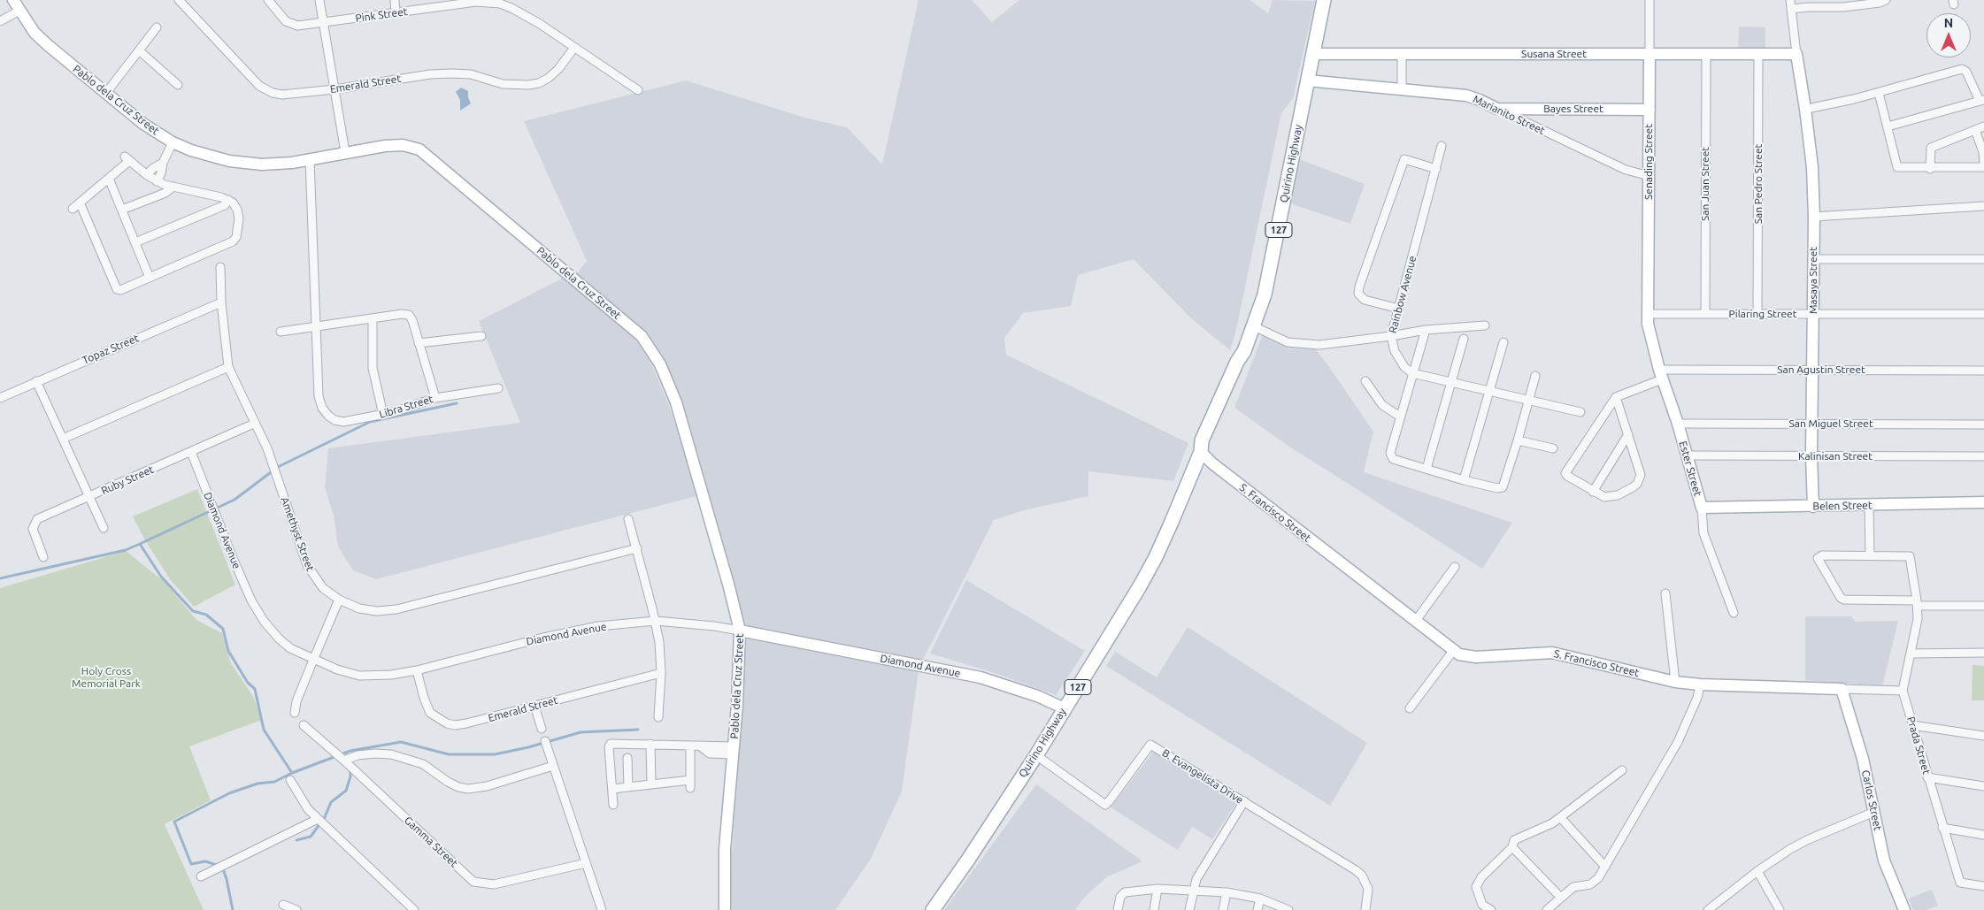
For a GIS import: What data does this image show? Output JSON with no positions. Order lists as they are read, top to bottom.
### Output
{
  "streets": {
    "main road": ["Quirino Highway", "127"],
    "street": [
      "Pink Street",
      "Susana Street",
      "Emerald Street",
      "Pablo dela Cruz Street",
      "Bayes Street",
      "Marianito Street",
      "Senading Street",
      "San Juan Street",
      "San Pedro Street",
      "Masaya Street",
      "Rainbow Avenue",
      "Pilaring Street",
      "Topaz Street",
      "San Agustin Street",
      "Libra Street",
      "San Miguel Street",
      "Kalinisan Street",
      "Ester Street",
      "Ruby Street",
      "Belen Street",
      "S. Francisco Street",
      "Diamond Avenue",
      "Amethyst Street",
      "Prada Street",
      "B. Evangelista Drive",
      "Carlos Street",
      "Gamma Street"
    ]
  },
  "crossings": [
    ["Pink Street", "Emerald Street"],
    ["Susana Street", "Senading Street"],
    ["Susana Street", "Quirino Highway"],
    ["Susana Street", "San Juan Street"],
    ["Susana Street", "San Pedro Street"],
    ["Susana Street", "Masaya Street"],
    ["Emerald Street", "Diamond Avenue"],
    ["Pablo dela Cruz Street", "Libra Street"],
    ["Pablo dela Cruz Street", "Diamond Avenue"],
    ["Bayes Street", "Marianito Street"],
    ["Bayes Street", "Senading Street"],
    ["Marianito Street", "Senading Street"],
    ["Marianito Street", "Quirino Highway"],
    ["Senading Street", "Pilaring Street"],
    ["Senading Street", "Ester Street"],
    ["Quirino Highway", "S. Francisco Street"],
    ["Quirino Highway", "Diamond Avenue"],
    ["Quirino Highway", "B. Evangelista Drive"],
    ["San Juan Street", "Pilaring Street"],
    ["San Pedro Street", "Pilaring Street"],
    ["Masaya Street", "Pilaring Street"],
    ["Masaya Street", "San Agustin Street"],
    ["Masaya Street", "San Miguel Street"],
    ["Masaya Street", "Kalinisan Street"],
    ["Masaya Street", "Belen Street"],
    ["Pilaring Street", "Ester Street"],
    ["Topaz Street", "Amethyst Street"],
    ["San Agustin Street", "Ester Street"],
    ["San Miguel Street", "Ester Street"],
    ["Kalinisan Street", "Ester Street"],
    ["Ester Street", "Belen Street"],
    ["Ruby Street", "Diamond Avenue"],
    ["Ruby Street", "Amethyst Street"],
    ["S. Francisco Street", "Prada Street"],
    ["S. Francisco Street", "Carlos Street"]
  ],
  "parks": ["Holy Cross Memorial Park"],
  "north": "top"
}
